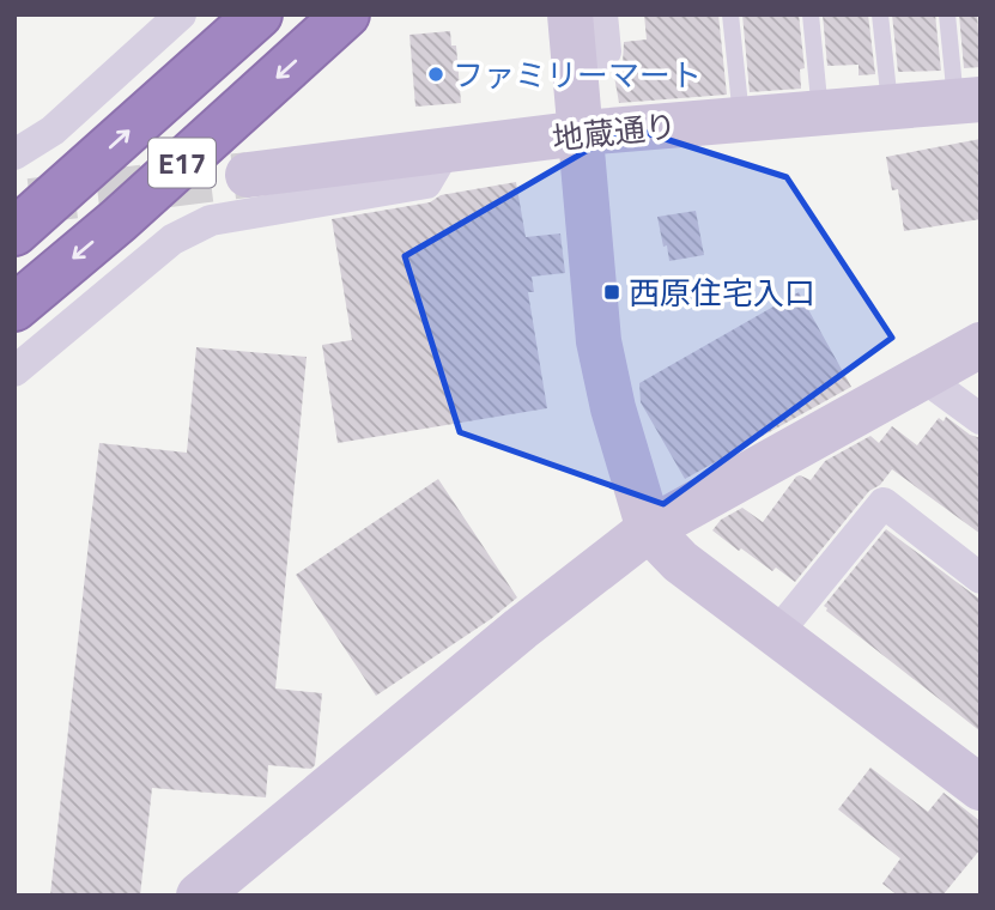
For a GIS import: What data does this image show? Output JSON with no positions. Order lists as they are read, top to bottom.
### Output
{
  "streets": {
    "highway": ["E17"],
    "street": ["地蔵通り"]
  },
  "places": {
    "other": ["ファミリーマート"],
    "transit": ["西原住宅入口"]
  }
}
